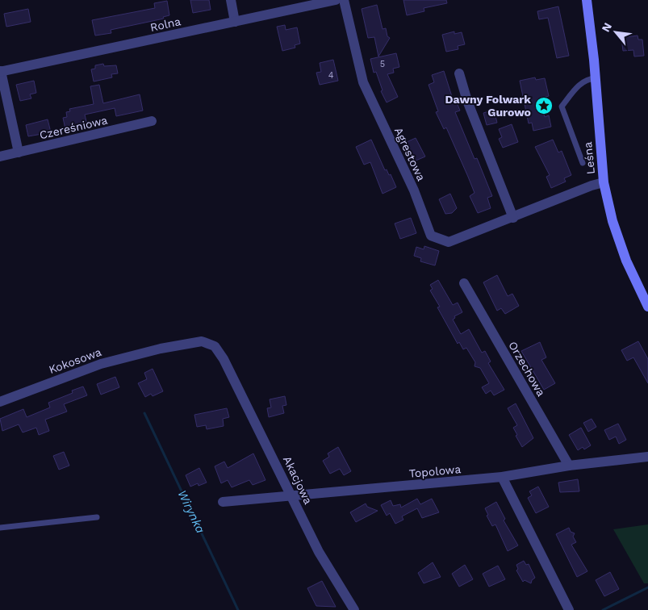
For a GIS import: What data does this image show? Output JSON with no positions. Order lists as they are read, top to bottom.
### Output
{
  "streets": {
    "street": [
      "Rolna",
      "Czereśniowa",
      "Agrestowa",
      "Leśna",
      "Kokosowa",
      "Orzechowa",
      "Topolowa",
      "Akacjowa"
    ]
  },
  "crossings": [
    ["Agrestowa", "Leśna"],
    ["Kokosowa", "Akacjowa"],
    ["Orzechowa", "Topolowa"],
    ["Topolowa", "Akacjowa"]
  ],
  "water": ["Wirynka"],
  "places": {
    "place": ["Dawny Folwark Gurowo"]
  },
  "house_numbers": ["5", "4"],
  "north": "top left"
}
